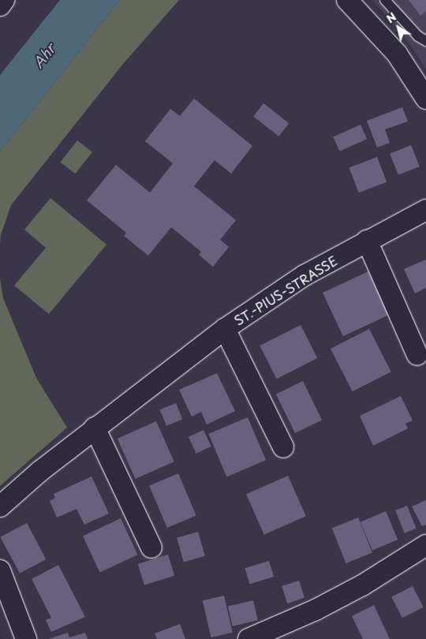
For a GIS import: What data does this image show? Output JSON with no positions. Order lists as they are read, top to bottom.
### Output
{
  "streets": {
    "street": ["ST.-PIUS-STRASSE"]
  },
  "water": ["Ahr"],
  "north": "top left"
}
